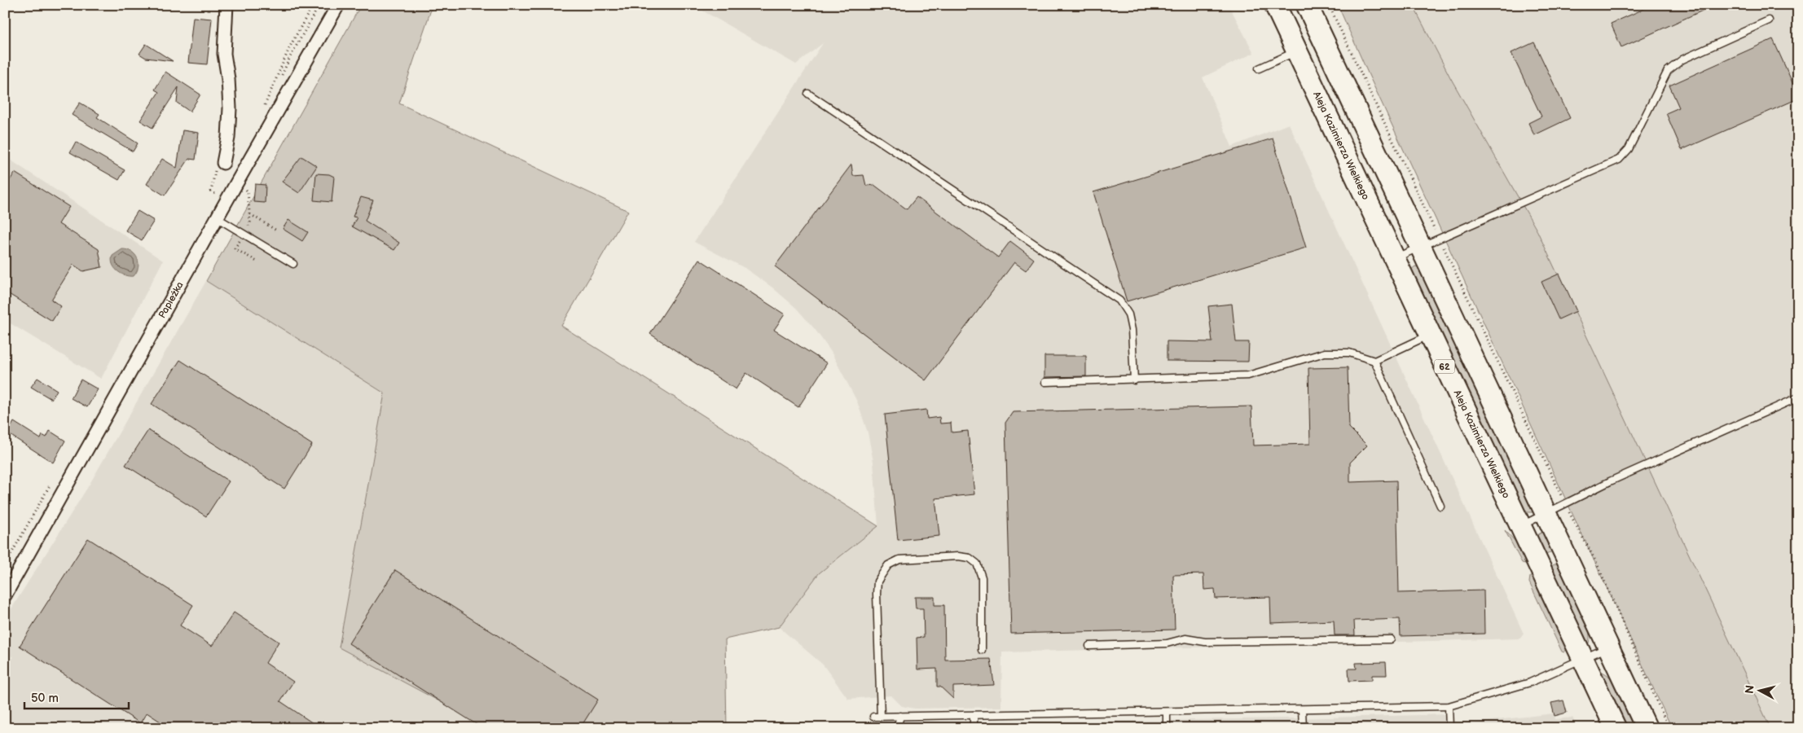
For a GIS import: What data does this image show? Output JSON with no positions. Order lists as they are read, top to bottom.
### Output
{
  "streets": {
    "main road": ["Aleja Kazimierza Wielkiego", "62"],
    "street": ["Papieżka"]
  },
  "scale_bar": "50 m",
  "north": "left"
}
